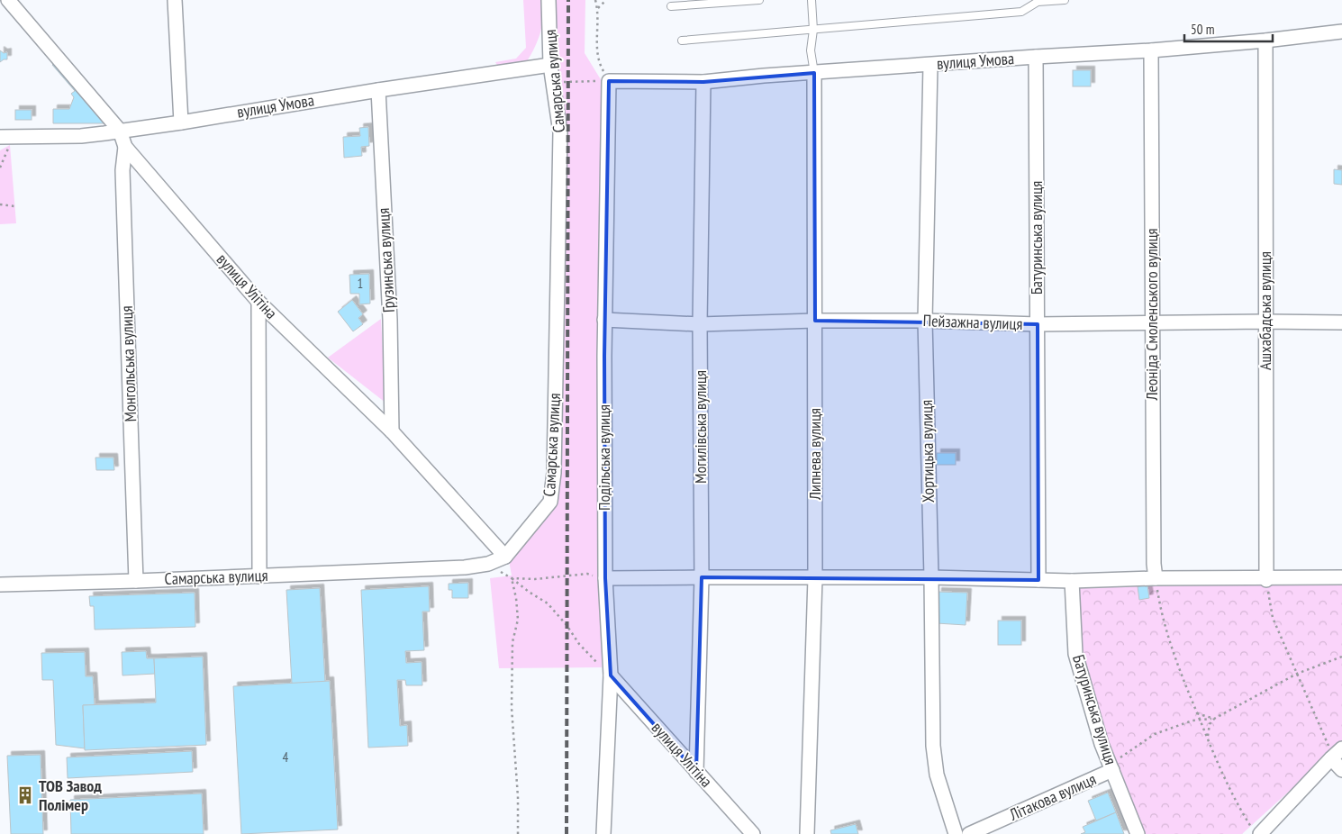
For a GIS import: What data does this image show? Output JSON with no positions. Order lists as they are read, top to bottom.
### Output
{
  "streets": {
    "street": [
      "вулиця Умова",
      "Самарська вулиця",
      "Батуринська вулиця",
      "Грузинська вулиця",
      "вулиця Улітіна",
      "Ашхабадська вулиця",
      "Леоніда Смоленського вулиця",
      "Пейзажна вулиця",
      "Монгольська вулиця",
      "Могилівська вулиця",
      "Хортицька вулиця",
      "Липнева вулиця",
      "Подільська вулиця",
      "Літакова вулиця"
    ]
  },
  "crossings": [
    ["вулиця Умова", "Самарська вулиця"],
    ["вулиця Умова", "Батуринська вулиця"],
    ["вулиця Умова", "Грузинська вулиця"],
    ["вулиця Умова", "вулиця Улітіна"],
    ["вулиця Умова", "Ашхабадська вулиця"],
    ["вулиця Умова", "Леоніда Смоленського вулиця"],
    ["вулиця Умова", "Могилівська вулиця"],
    ["вулиця Умова", "Хортицька вулиця"],
    ["вулиця Умова", "Липнева вулиця"],
    ["вулиця Умова", "Подільська вулиця"],
    ["Самарська вулиця", "вулиця Улітіна"],
    ["Самарська вулиця", "Монгольська вулиця"],
    ["Батуринська вулиця", "Пейзажна вулиця"],
    ["Батуринська вулиця", "Літакова вулиця"],
    ["Грузинська вулиця", "вулиця Улітіна"],
    ["вулиця Улітіна", "Монгольська вулиця"],
    ["вулиця Улітіна", "Могилівська вулиця"],
    ["вулиця Улітіна", "Подільська вулиця"],
    ["Ашхабадська вулиця", "Пейзажна вулиця"],
    ["Леоніда Смоленського вулиця", "Пейзажна вулиця"],
    ["Пейзажна вулиця", "Могилівська вулиця"],
    ["Пейзажна вулиця", "Хортицька вулиця"],
    ["Пейзажна вулиця", "Липнева вулиця"],
    ["Пейзажна вулиця", "Подільська вулиця"]
  ],
  "places": {
    "building": ["ТОВ Завод Полімер"]
  },
  "house_numbers": ["1", "4"],
  "scale_bar": "50 m"
}
